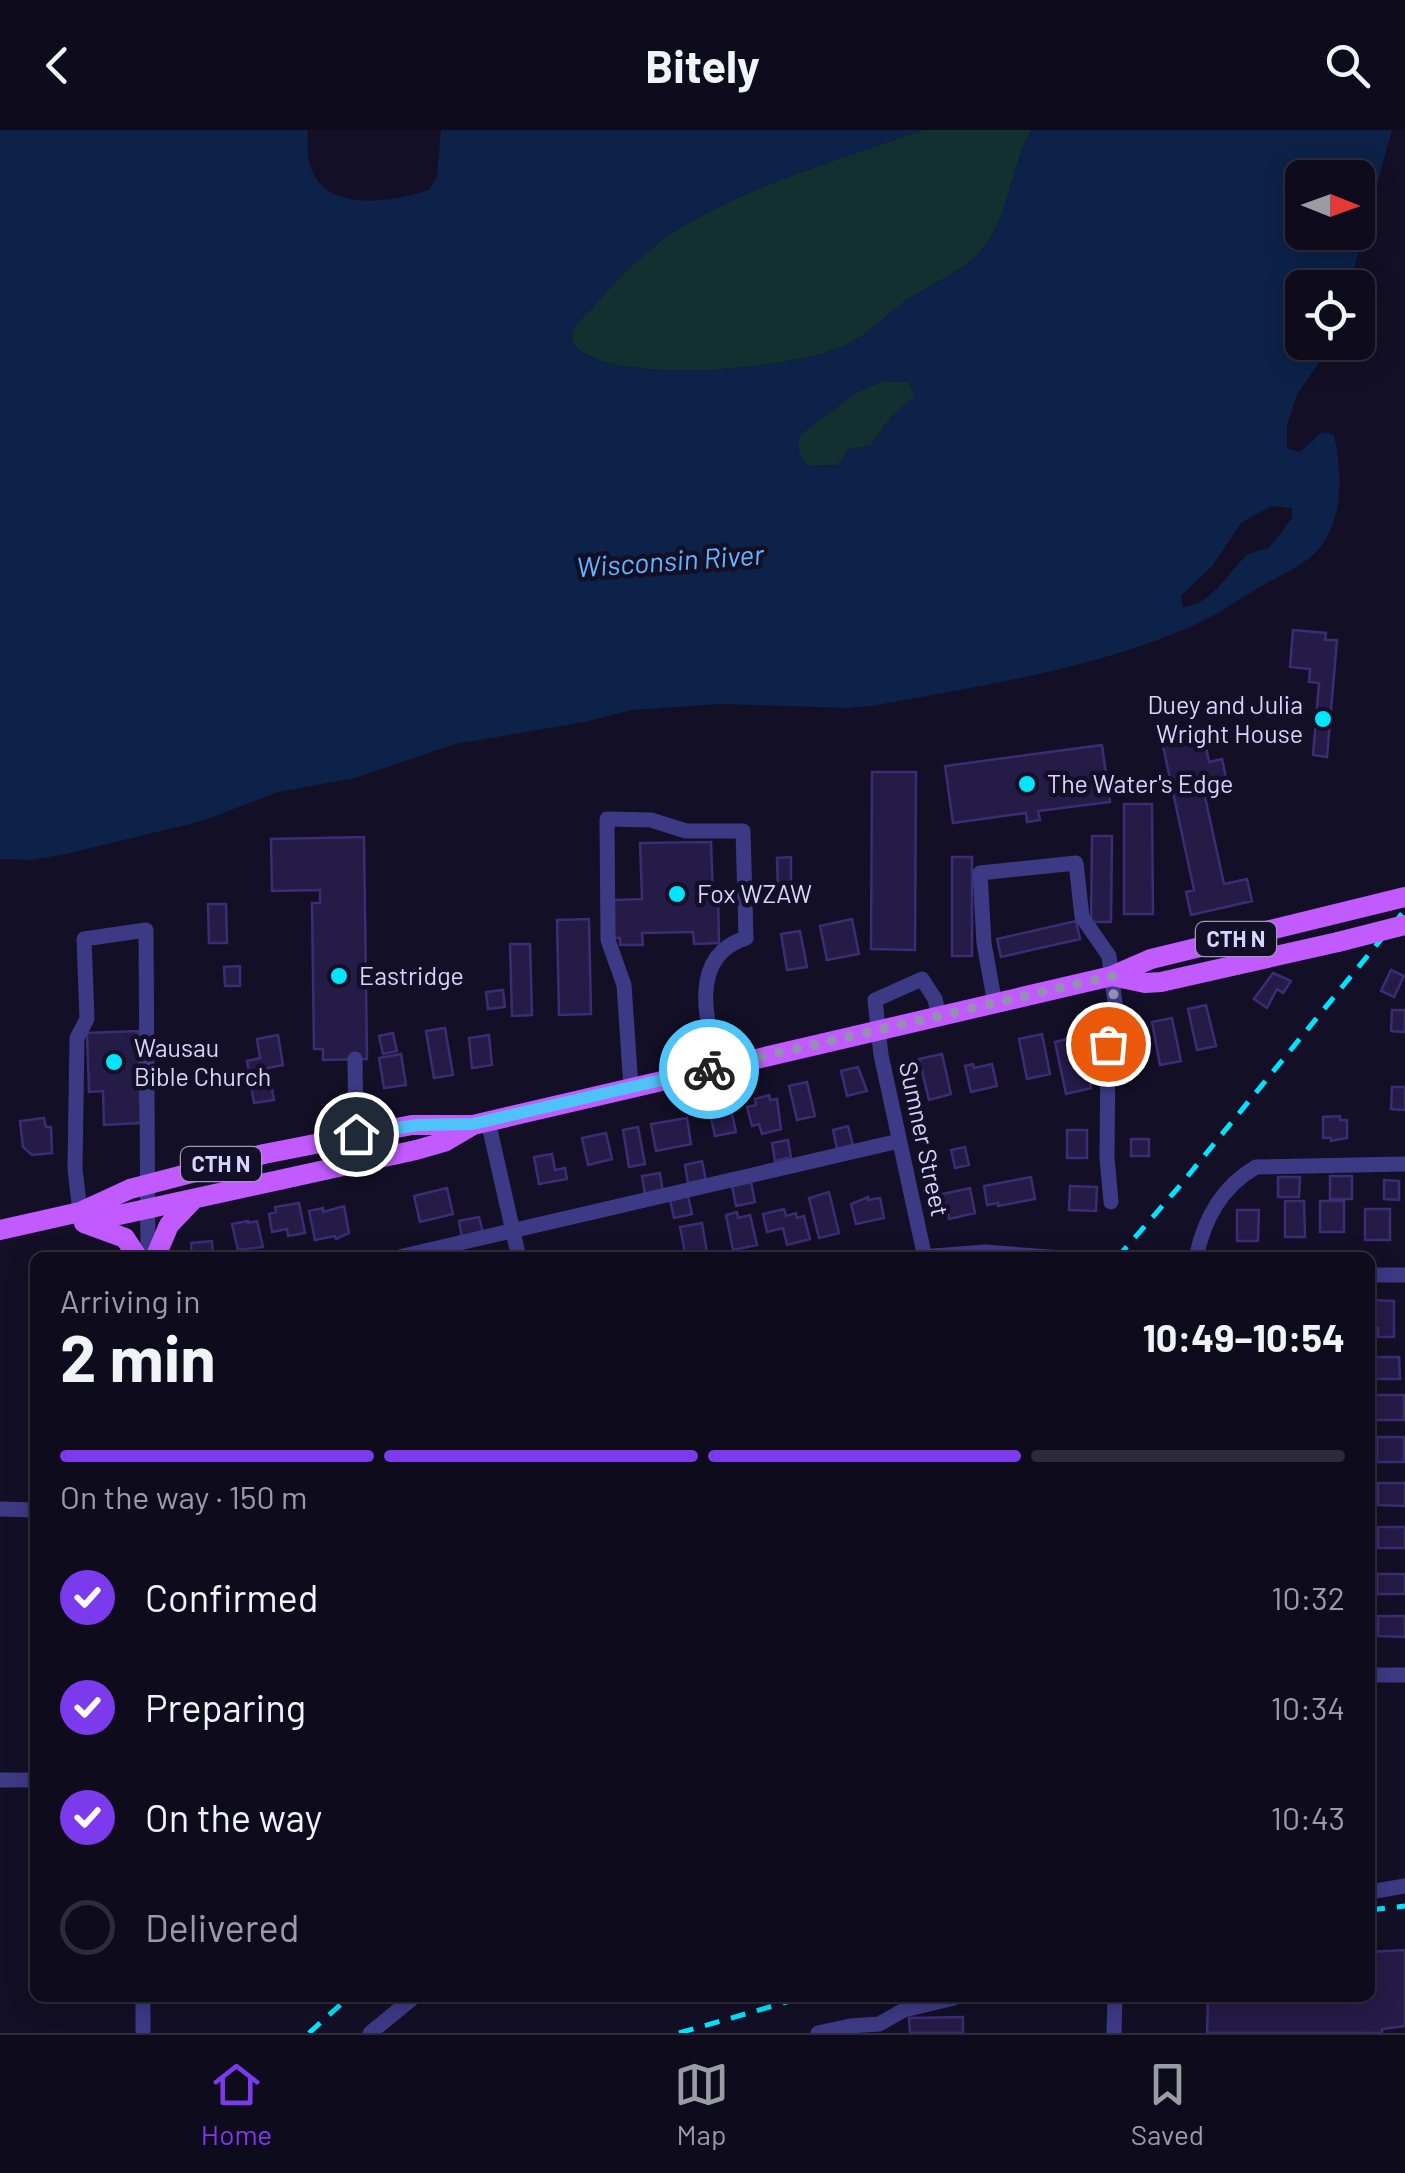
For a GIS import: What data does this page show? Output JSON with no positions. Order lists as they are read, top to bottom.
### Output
{
  "streets": {
    "main road": ["CTH N"],
    "street": ["Sumner Street"]
  },
  "crossings": [
    ["CTH N", "Sumner Street"]
  ],
  "water": ["Wisconsin River"],
  "places": [
    "Duey and Julia Wright House",
    "The Water's Edge",
    "Fox WZAW",
    "Eastridge",
    "Wausau Bible Church"
  ],
  "north": "right",
  "page": {
    "header": "Bitely",
    "heading": ["2 min", "Arriving in", "10:49–10:54"],
    "bar": "On the way · 150 m",
    "list": [
      ["Confirmed", "10:32"],
      ["Preparing", "10:34"],
      ["On the way", "10:43"],
      "Delivered"
    ],
    "tabs": ["Home", "Map", "Saved"]
  }
}
